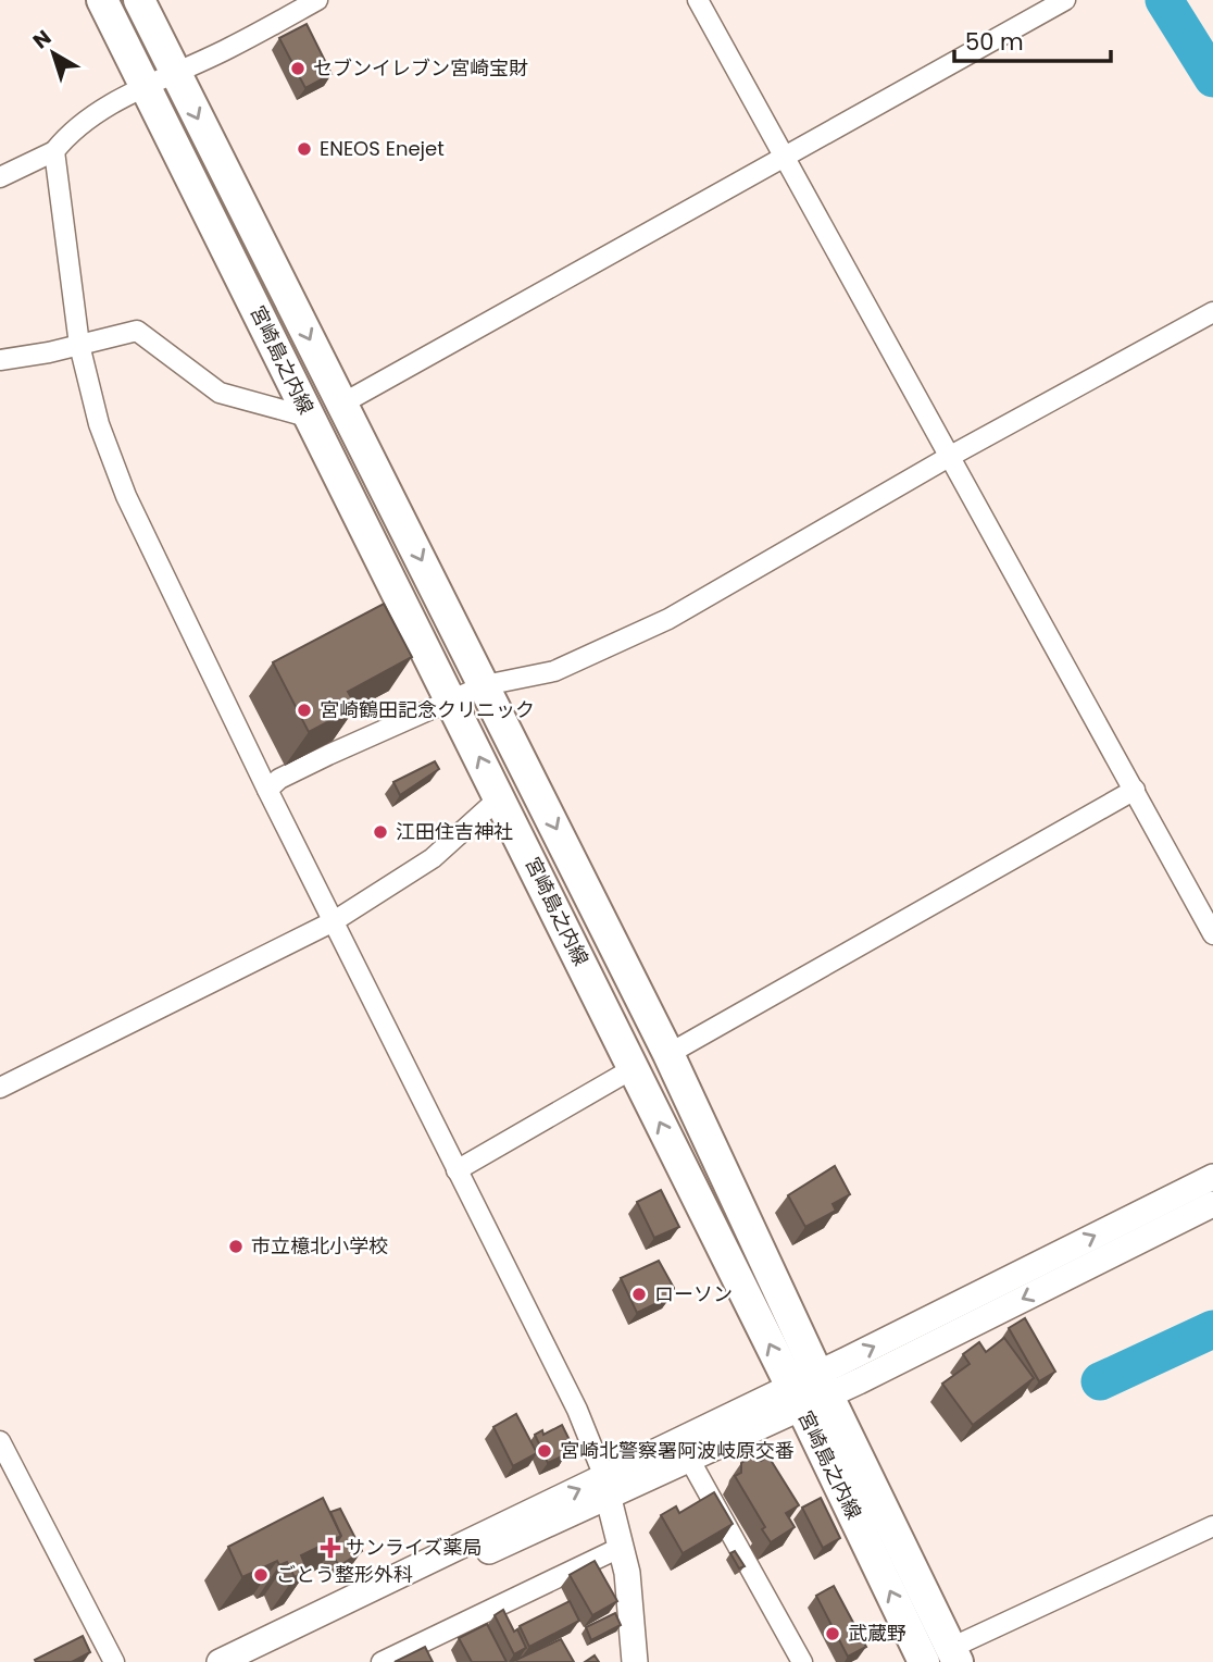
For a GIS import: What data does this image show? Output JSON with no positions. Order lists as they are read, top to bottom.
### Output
{
  "streets": {
    "main road": ["宮崎島之内線"]
  },
  "places": {
    "other": [
      "セブンイレブン宮崎宝財",
      "ENEOS Enejet",
      "宮崎鶴田記念クリニック",
      "江田住吉神社",
      "市立檍北小学校",
      "ローソン",
      "宮崎北警察署阿波岐原交番",
      "ごとう整形外科",
      "武蔵野"
    ],
    "health": ["サンライズ薬局"]
  },
  "scale_bar": "50 m",
  "north": "top left"
}
